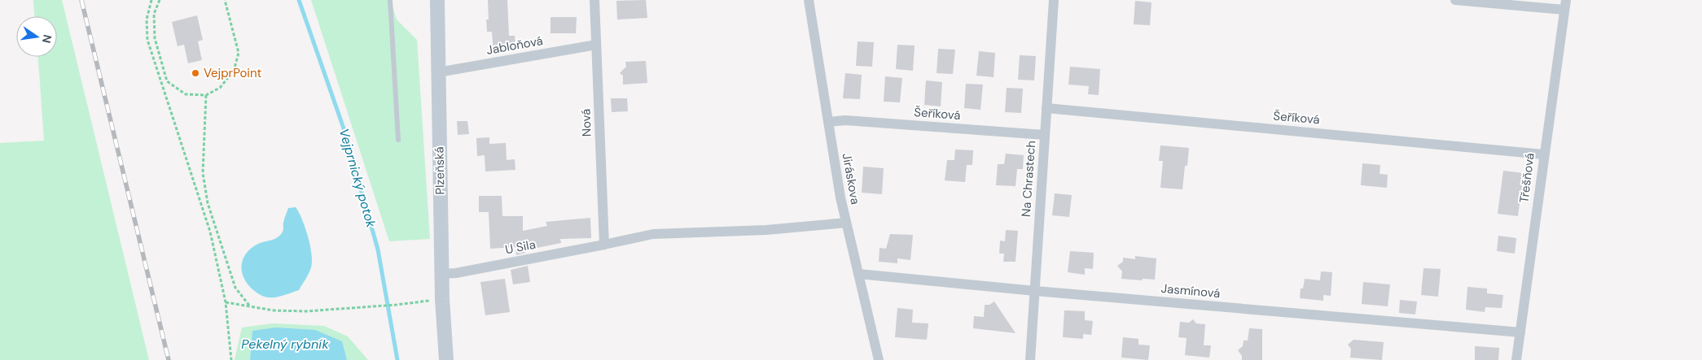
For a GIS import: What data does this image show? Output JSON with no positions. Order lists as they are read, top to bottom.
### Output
{
  "streets": {
    "main road": ["Plzeňská"],
    "street": [
      "Jabloňová",
      "Šeříková",
      "Nová",
      "Třešňová",
      "Jiráskova",
      "Na Chrastech",
      "U Sila",
      "Jasmínová"
    ]
  },
  "crossings": [
    ["Jabloňová", "Nová"],
    ["Jabloňová", "Plzeňská"],
    ["Šeříková", "Třešňová"],
    ["Šeříková", "Jiráskova"],
    ["Šeříková", "Na Chrastech"],
    ["Nová", "U Sila"],
    ["Plzeňská", "U Sila"],
    ["Třešňová", "Jasmínová"],
    ["Jiráskova", "U Sila"],
    ["Jiráskova", "Jasmínová"],
    ["Na Chrastech", "Jasmínová"]
  ],
  "water": ["Vejprnický potok", "Pekelný rybník"],
  "places": ["VejprPoint"],
  "north": "right"
}
